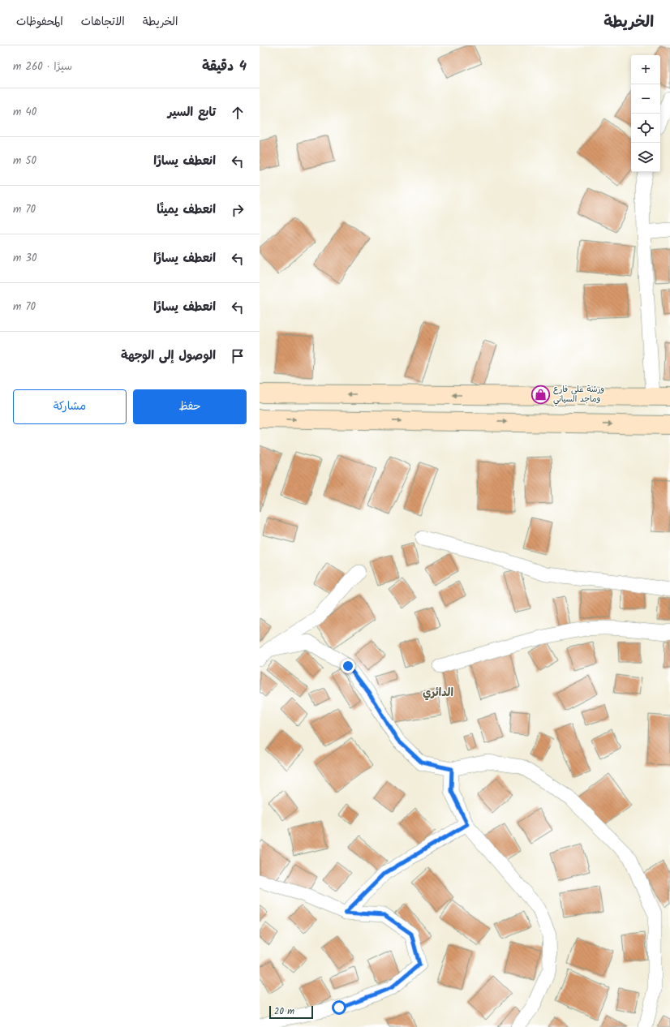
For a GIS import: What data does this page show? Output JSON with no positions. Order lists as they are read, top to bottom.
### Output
{
  "districts": ["الدائري"],
  "places": {
    "shop": ["ورشة علي فارع وماجد السياني"]
  },
  "scale_bar": "20 m",
  "page": {
    "header": "الخريطة",
    "nav": ["الخريطة", "الاتجاهات", "المحفوظات"],
    "heading": ["4 دقيقة", "سيرًا · 260 m"],
    "map_buttons": ["+", "−"],
    "list": [
      ["تابع السير", "40 m"],
      ["انعطف يسارًا", "50 m"],
      ["انعطف يمينًا", "70 m"],
      ["انعطف يسارًا", "30 m"],
      ["انعطف يسارًا", "70 m"],
      "الوصول إلى الوجهة"
    ],
    "buttons": ["حفظ", "مشاركة"],
    "scale": "20 m"
  }
}
